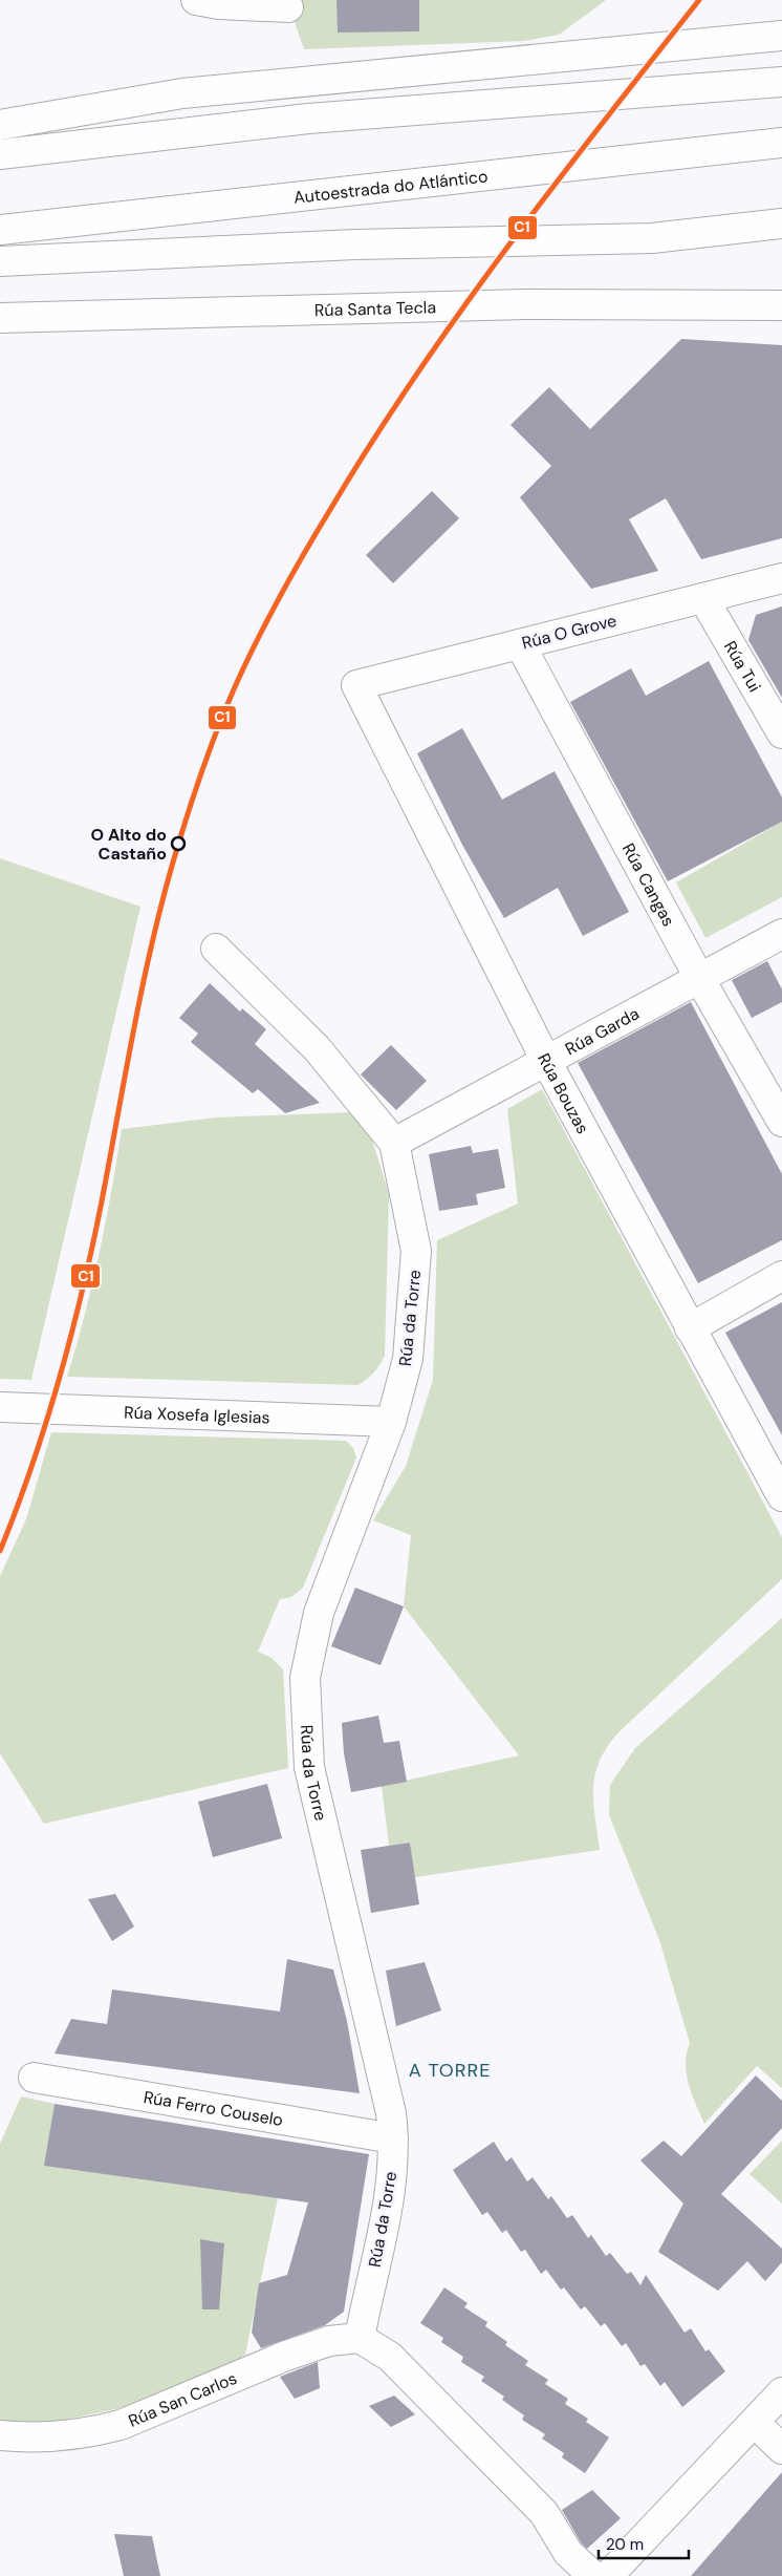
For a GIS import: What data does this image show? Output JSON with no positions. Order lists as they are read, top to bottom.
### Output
{
  "streets": {
    "main road": [
      "Autoestrada do Atlántico",
      "Rúa Santa Tecla",
      "Rúa O Grove",
      "Rúa Tui",
      "Rúa Cangas",
      "Rúa Garda",
      "Rúa Bouzas",
      "Rúa da Torre",
      "Rúa Xosefa Iglesias",
      "Rúa Ferro Couselo",
      "Rúa San Carlos"
    ]
  },
  "crossings": [
    ["Rúa O Grove", "Rúa Tui"],
    ["Rúa O Grove", "Rúa Cangas"],
    ["Rúa O Grove", "Rúa Bouzas"],
    ["Rúa Cangas", "Rúa Garda"],
    ["Rúa Garda", "Rúa Bouzas"],
    ["Rúa Garda", "Rúa da Torre"],
    ["Rúa da Torre", "Rúa Xosefa Iglesias"],
    ["Rúa da Torre", "Rúa Ferro Couselo"],
    ["Rúa da Torre", "Rúa San Carlos"]
  ],
  "districts": ["A TORRE"],
  "places": ["O Alto do Castaño"],
  "lines": ["transit line C1"],
  "scale_bar": "20 m"
}
